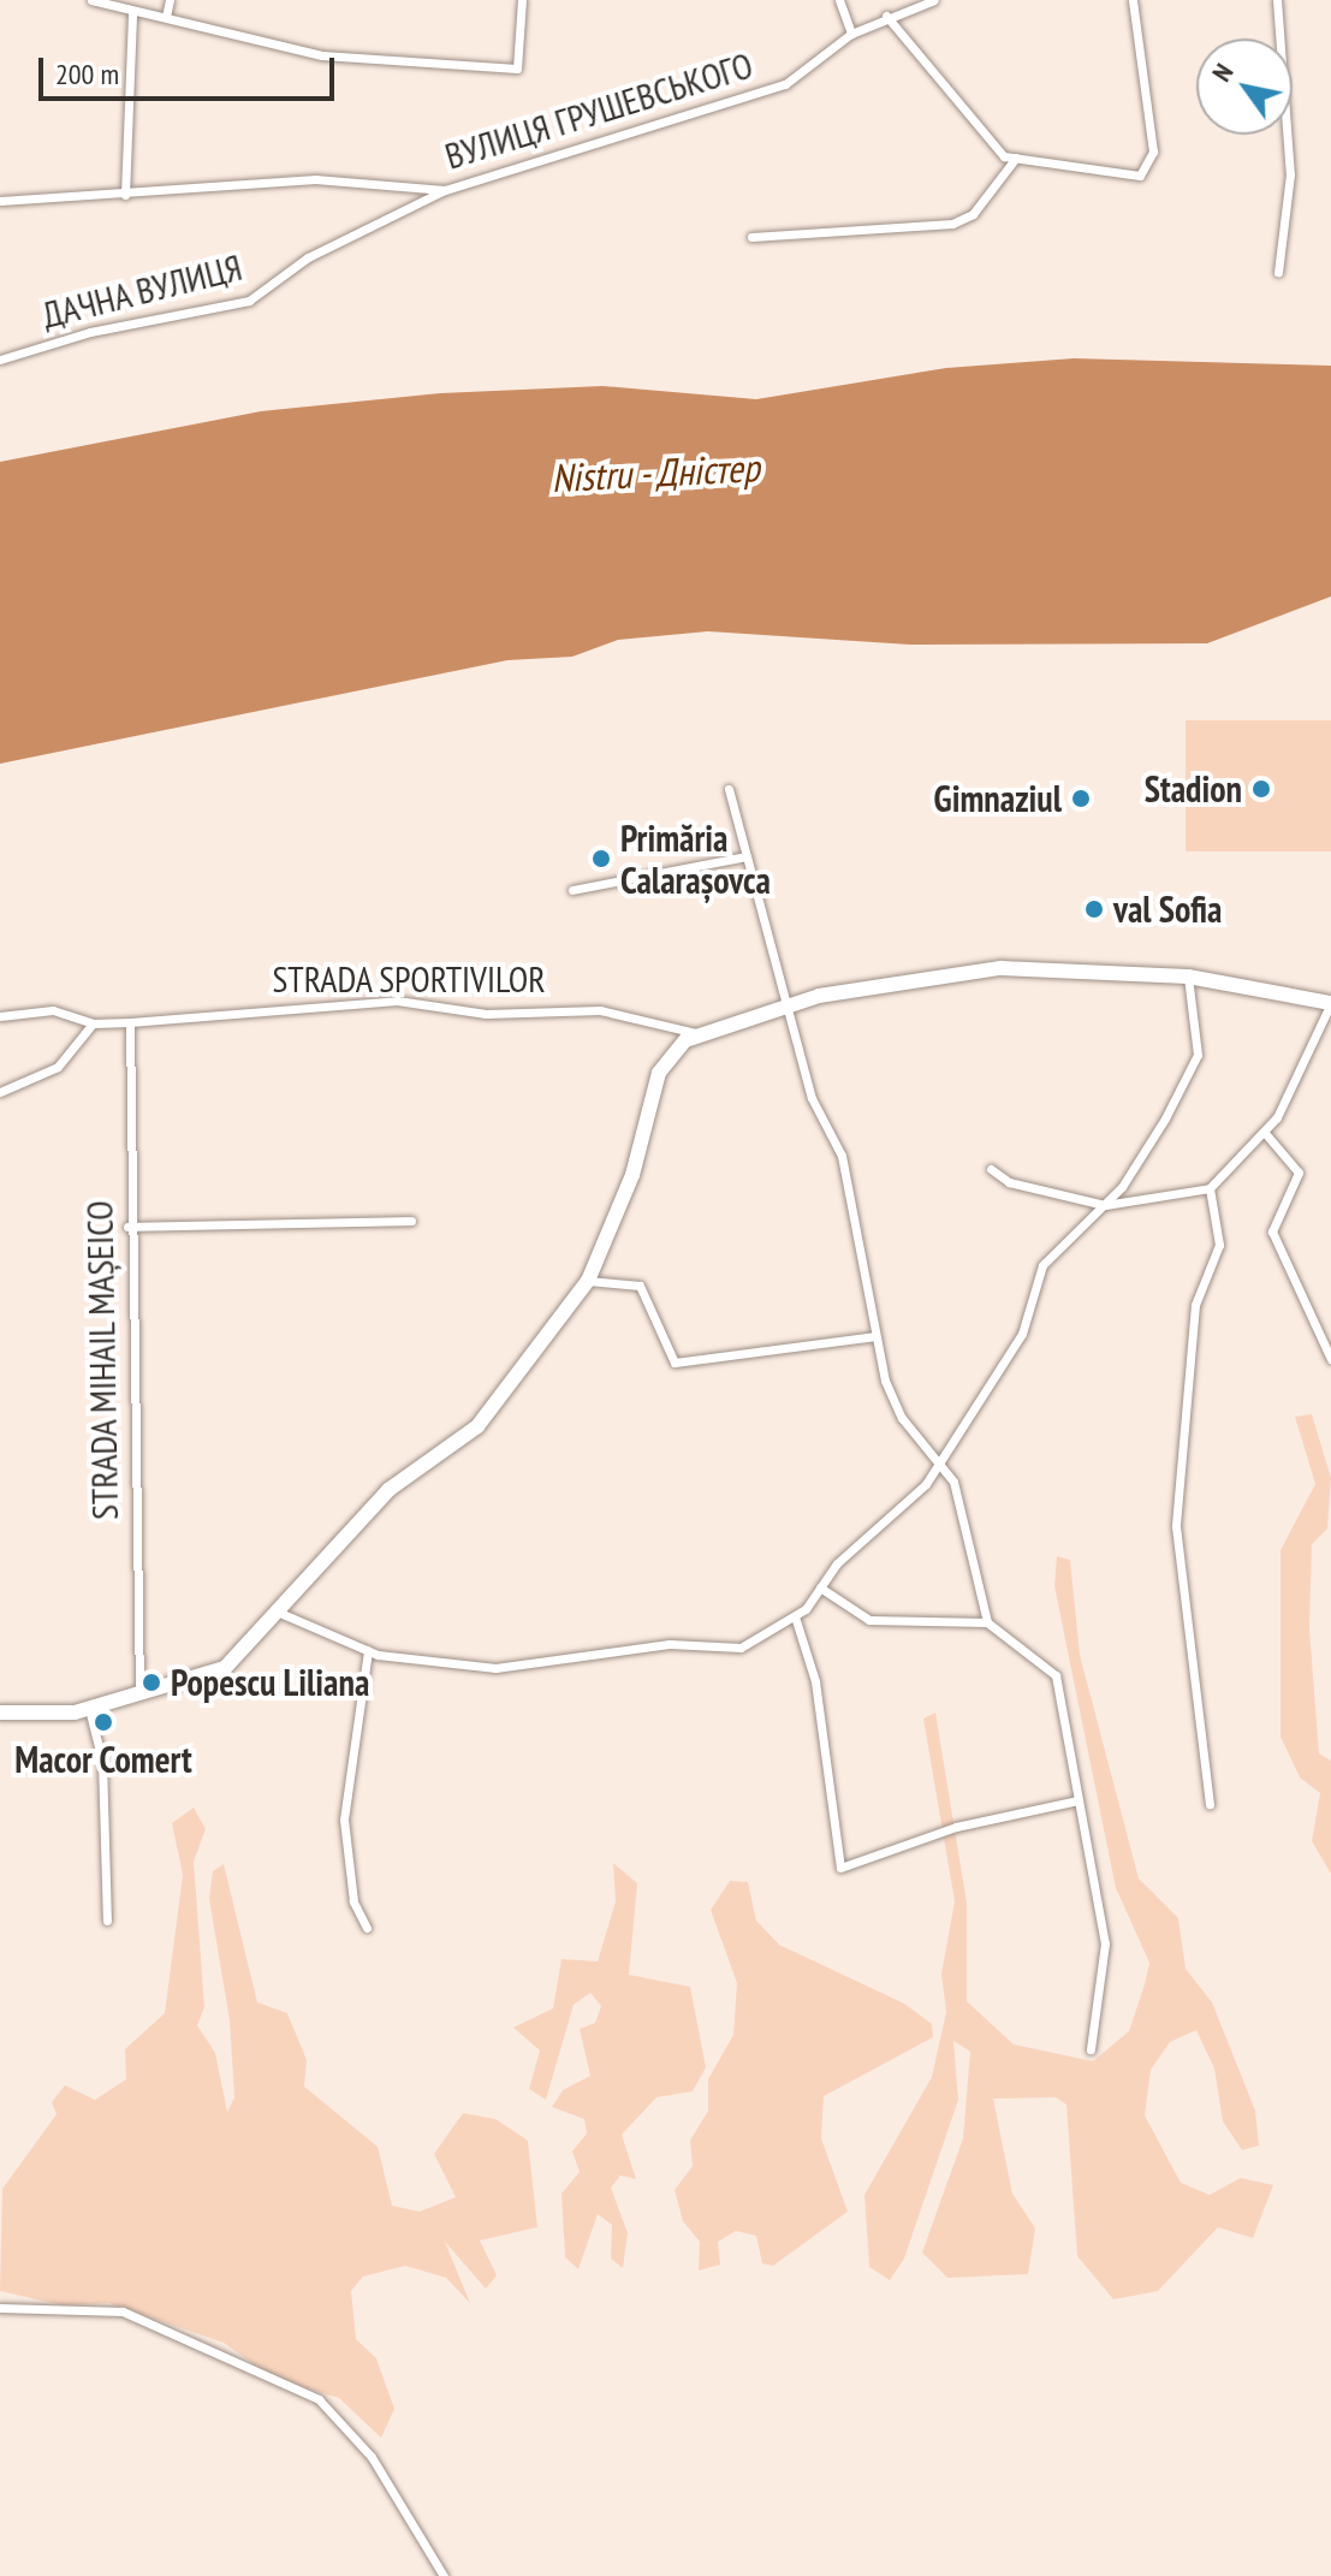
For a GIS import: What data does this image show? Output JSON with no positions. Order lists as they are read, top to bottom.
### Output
{
  "streets": {
    "street": [
      "ВУЛИЦЯ ГРУШЕВСЬКОГО",
      "ДАЧНА ВУЛИЦЯ",
      "STRADA SPORTIVILOR",
      "STRADA MIHAIL MAȘEICO"
    ]
  },
  "crossings": [
    ["ВУЛИЦЯ ГРУШЕВСЬКОГО", "ДАЧНА ВУЛИЦЯ"],
    ["STRADA SPORTIVILOR", "STRADA MIHAIL MAȘEICO"]
  ],
  "water": ["Nistru - Дністер"],
  "places": [
    "Stadion",
    "Gimnaziul",
    "Primăria Calarașovca",
    "val Sofia",
    "Popescu Liliana",
    "Macor Comert"
  ],
  "scale_bar": "200 m",
  "north": "top left"
}
